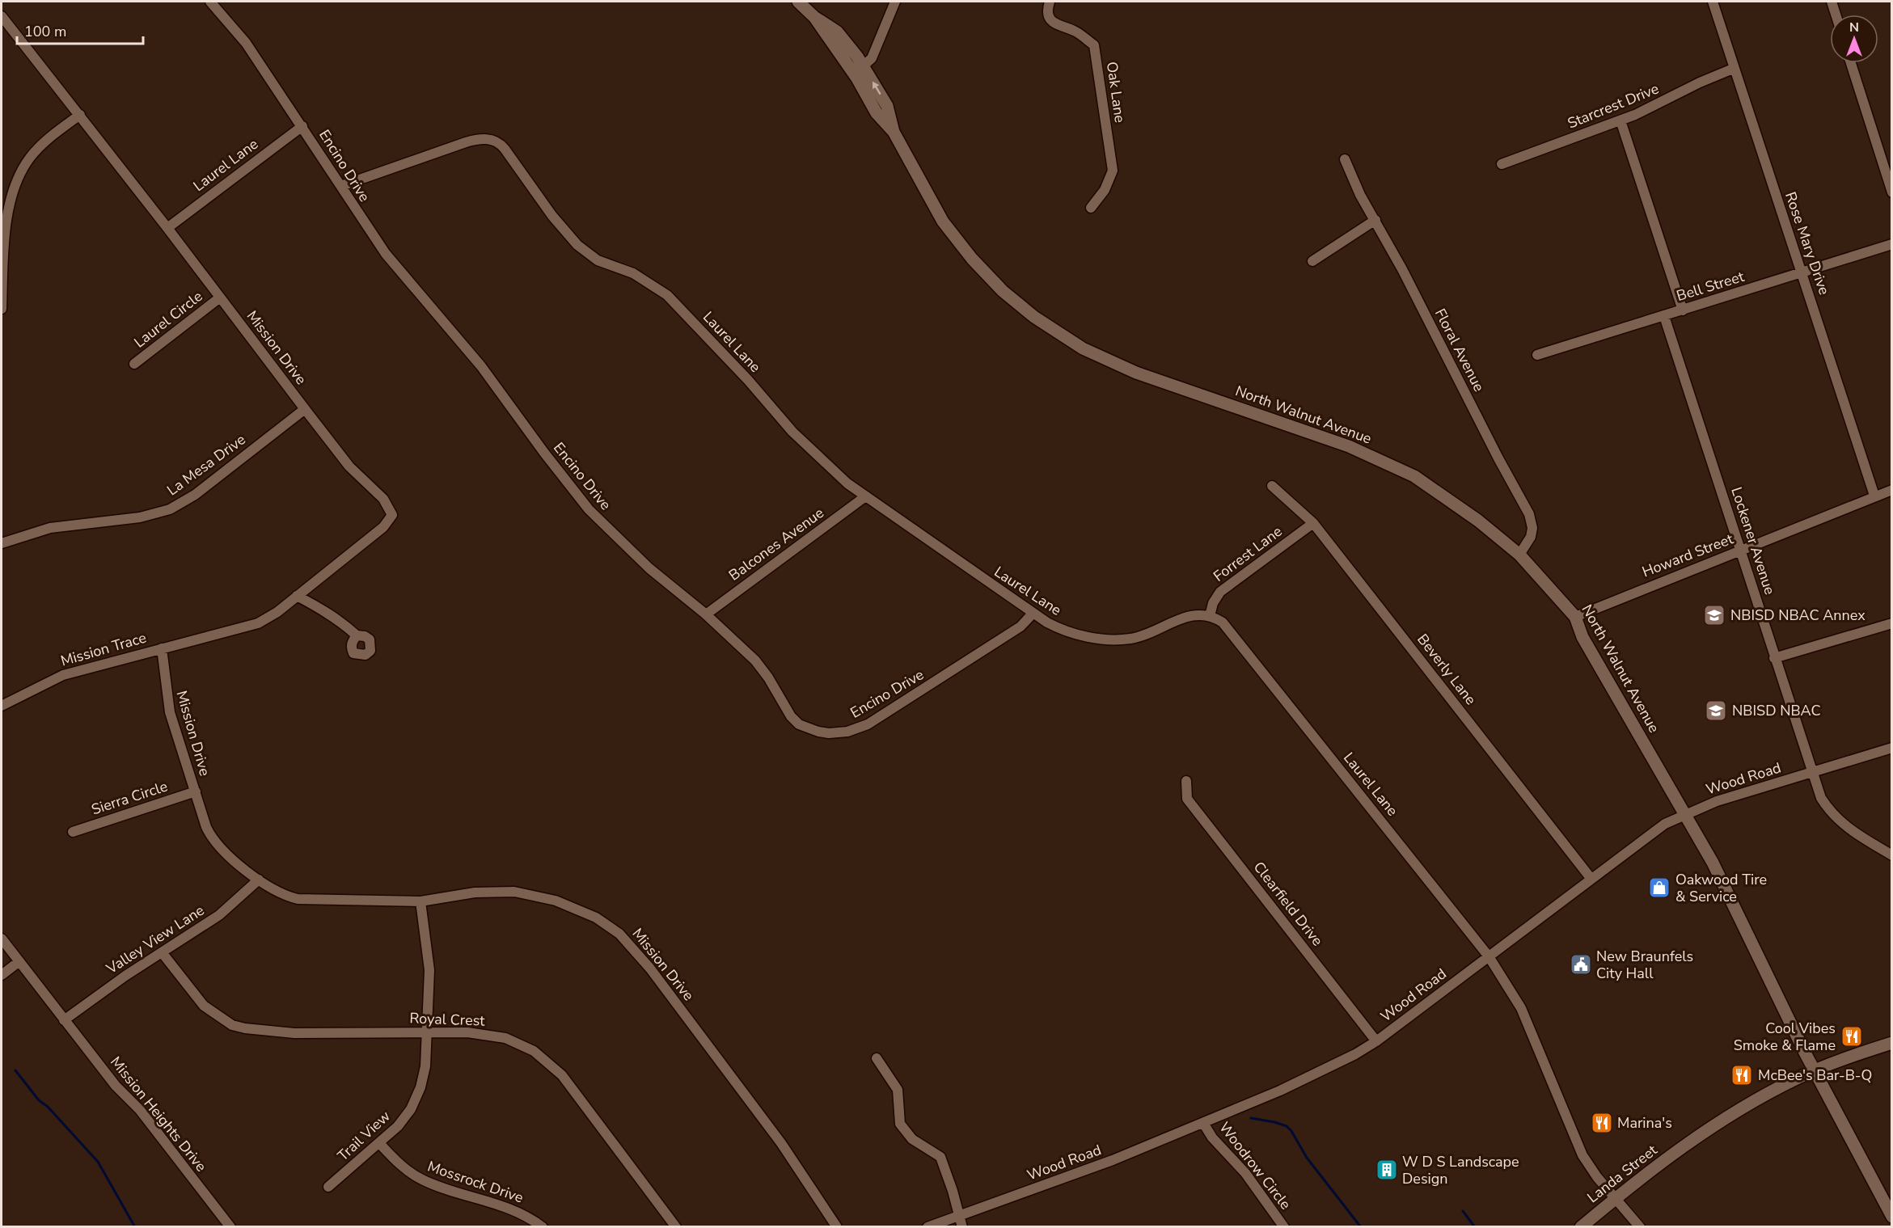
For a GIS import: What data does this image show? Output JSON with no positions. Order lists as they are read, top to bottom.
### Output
{
  "streets": {
    "main road": ["North Walnut Avenue", "Landa Street"],
    "street": [
      "Oak Lane",
      "Starcrest Drive",
      "Laurel Lane",
      "Encino Drive",
      "Rose Mary Drive",
      "Bell Street",
      "Laurel Circle",
      "Mission Drive",
      "Floral Avenue",
      "La Mesa Drive",
      "Lockener Avenue",
      "Balcones Avenue",
      "Forrest Lane",
      "Howard Street",
      "Mission Trace",
      "Beverly Lane",
      "Wood Road",
      "Sierra Circle",
      "Clearfield Drive",
      "Valley View Lane",
      "Royal Crest",
      "Mission Heights Drive",
      "Trail View",
      "Woodrow Circle",
      "Mossrock Drive"
    ]
  },
  "crossings": [
    ["Starcrest Drive", "Rose Mary Drive"],
    ["Laurel Lane", "Encino Drive"],
    ["Laurel Lane", "Mission Drive"],
    ["Laurel Lane", "Balcones Avenue"],
    ["Laurel Lane", "Forrest Lane"],
    ["Laurel Lane", "Wood Road"],
    ["Laurel Lane", "Landa Street"],
    ["Encino Drive", "Balcones Avenue"],
    ["Rose Mary Drive", "Bell Street"],
    ["Rose Mary Drive", "Howard Street"],
    ["Bell Street", "Lockener Avenue"],
    ["Laurel Circle", "Mission Drive"],
    ["Mission Drive", "La Mesa Drive"],
    ["Mission Drive", "Mission Trace"],
    ["Mission Drive", "Sierra Circle"],
    ["Mission Drive", "Valley View Lane"],
    ["Mission Drive", "Trail View"],
    ["Floral Avenue", "North Walnut Avenue"],
    ["North Walnut Avenue", "Howard Street"],
    ["North Walnut Avenue", "Wood Road"],
    ["North Walnut Avenue", "Landa Street"],
    ["Lockener Avenue", "Howard Street"],
    ["Lockener Avenue", "Wood Road"],
    ["Forrest Lane", "Beverly Lane"],
    ["Beverly Lane", "Wood Road"],
    ["Wood Road", "Clearfield Drive"],
    ["Wood Road", "Woodrow Circle"],
    ["Valley View Lane", "Royal Crest"],
    ["Valley View Lane", "Mission Heights Drive"],
    ["Royal Crest", "Trail View"],
    ["Trail View", "Mossrock Drive"]
  ],
  "places": {
    "school or university": ["NBISD NBAC Annex", "NBISD NBAC"],
    "shop": ["Oakwood Tire & Service"],
    "public building": ["New Braunfels City Hall"],
    "restaurant": ["Cool Vibes Smoke & Flame", "McBee's Bar-B-Q", "Marina's"],
    "building": ["W D S Landscape Design"]
  },
  "scale_bar": "100 m",
  "north": "top"
}
